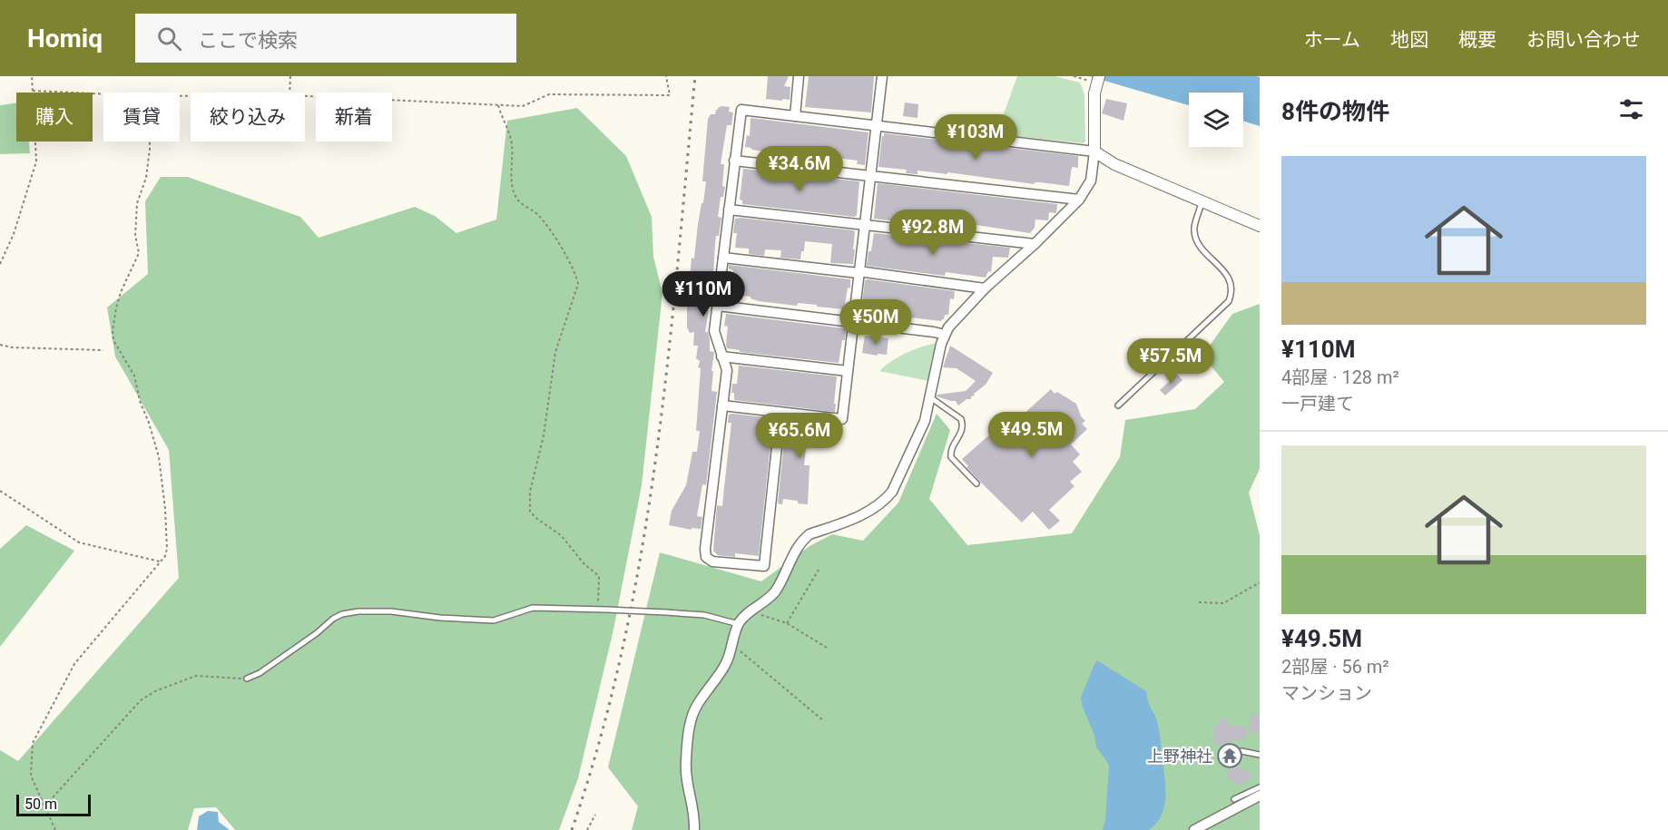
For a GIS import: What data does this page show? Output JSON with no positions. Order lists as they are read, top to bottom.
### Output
{
  "places": {
    "temple": ["上野神社"]
  },
  "scale_bar": "50 m",
  "page": {
    "header": "Homiq",
    "search": "ここで検索",
    "nav": [
      "ホーム",
      "地図",
      "概要",
      "お問い合わせ"
    ],
    "heading": "8件の物件",
    "chip": [
      "購入",
      "賃貸",
      "絞り込み",
      "新着"
    ],
    "price": [
      "¥103M",
      "¥34.6M",
      "¥92.8M",
      "¥110M",
      "¥50M",
      "¥57.5M",
      "¥49.5M",
      "¥65.6M"
    ],
    "list": [
      {
        "name": "¥110M",
        "note": "4部屋 · 128 m² · 一戸建て"
      },
      {
        "name": "¥49.5M",
        "note": "2部屋 · 56 m² · マンション"
      }
    ],
    "scale": "50 m"
  }
}
